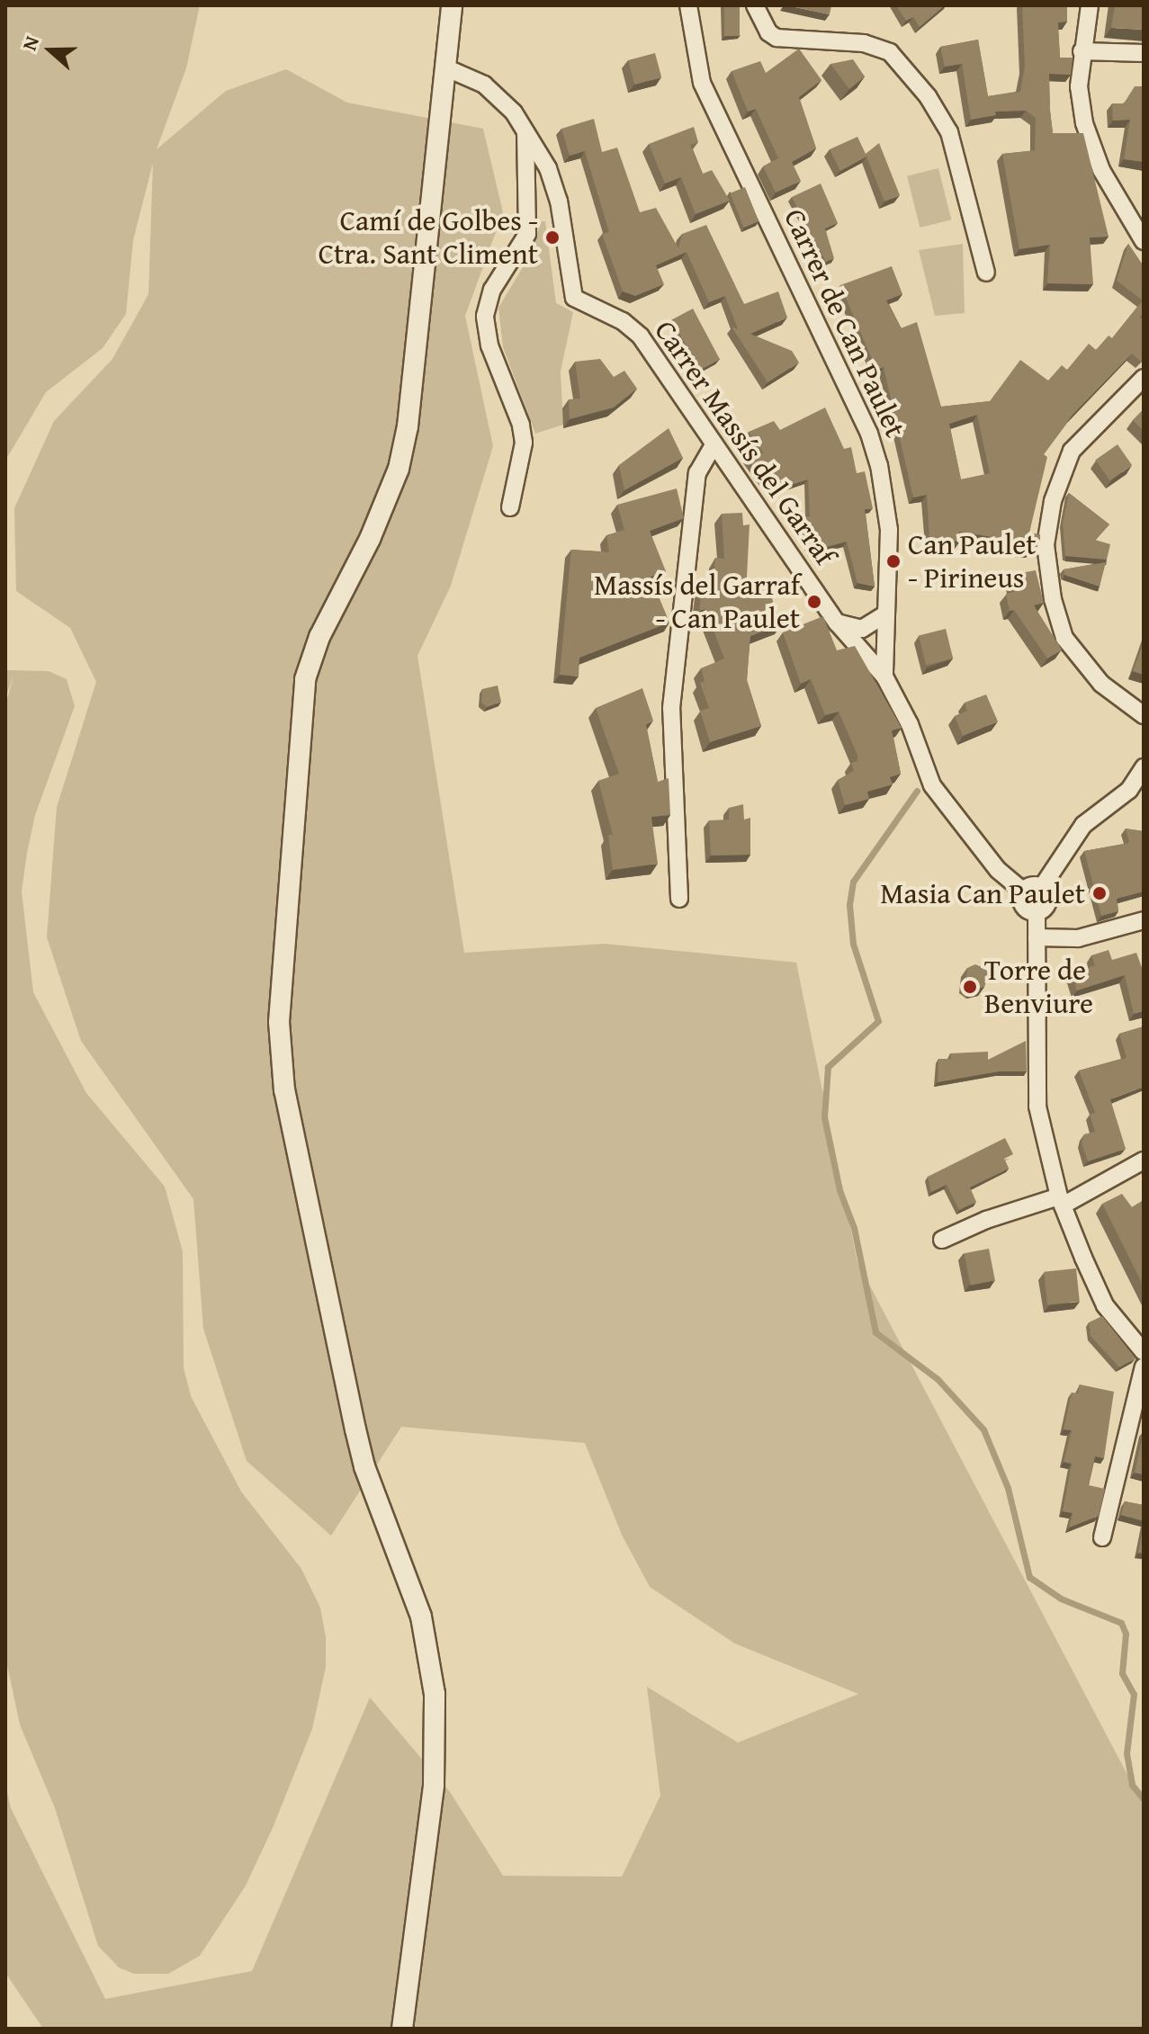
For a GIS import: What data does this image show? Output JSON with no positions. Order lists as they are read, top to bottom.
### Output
{
  "streets": {
    "street": ["Carrer de Can Paulet", "Carrer Massís del Garraf"]
  },
  "crossings": [
    ["Carrer de Can Paulet", "Carrer Massís del Garraf"]
  ],
  "places": [
    "Camí de Golbes - Ctra. Sant Climent",
    "Can Paulet - Pirineus",
    "Massís del Garraf - Can Paulet",
    "Masia Can Paulet",
    "Torre de Benviure"
  ],
  "north": "left"
}
